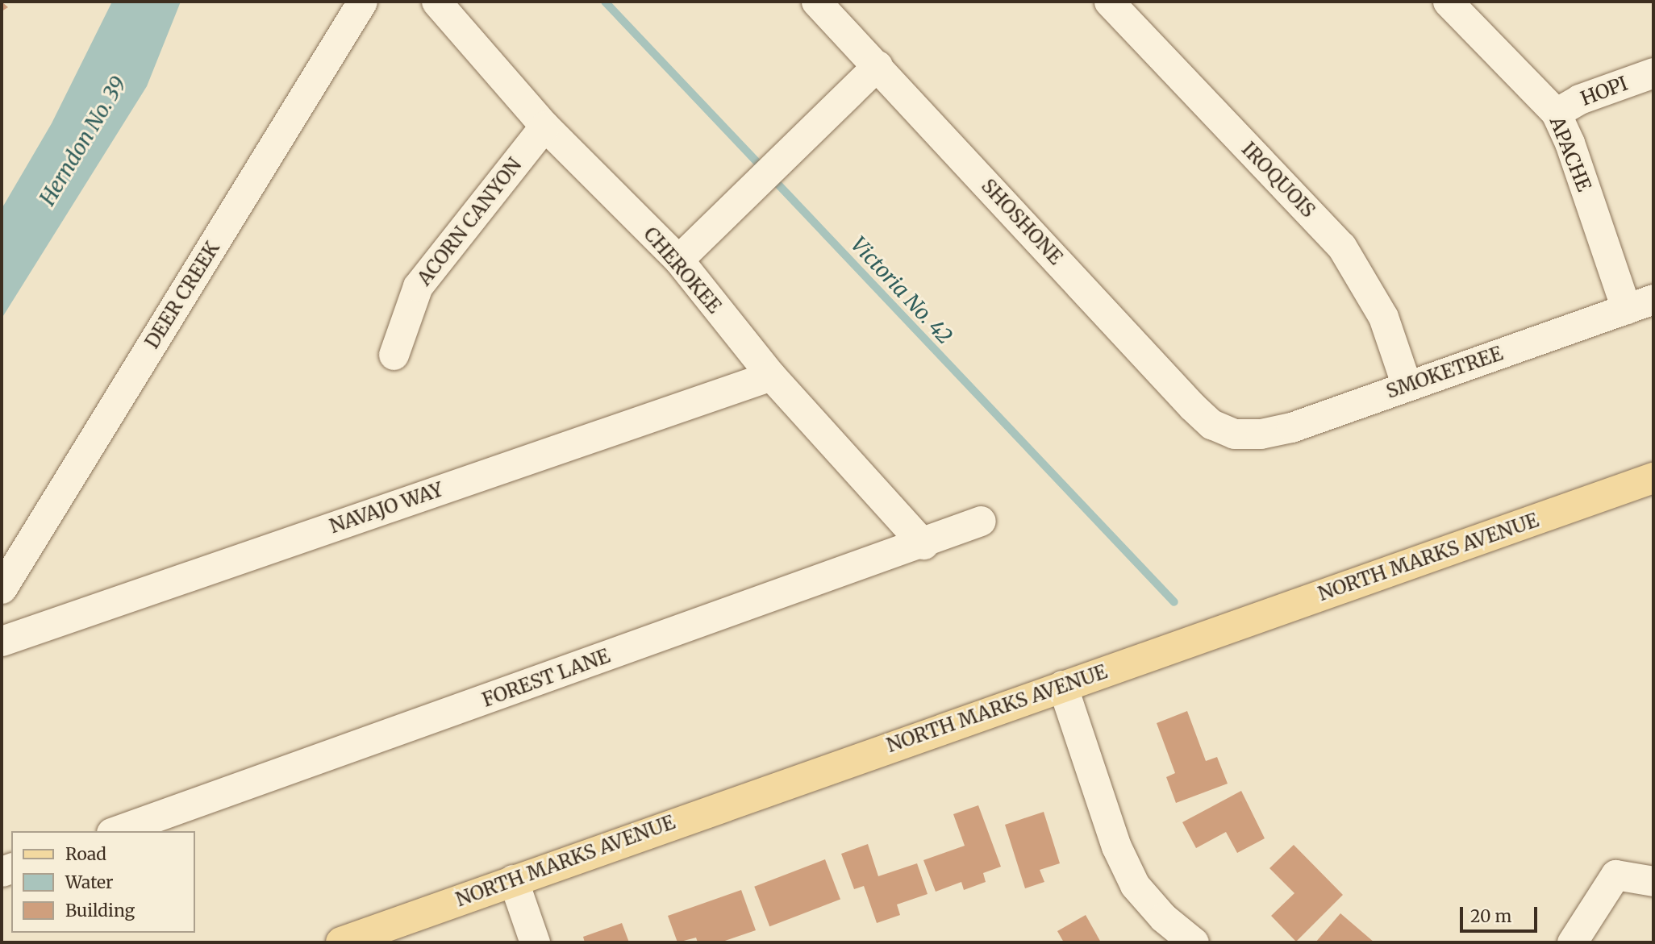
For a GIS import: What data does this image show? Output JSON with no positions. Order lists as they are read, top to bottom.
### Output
{
  "streets": {
    "main road": ["NORTH MARKS AVENUE"],
    "street": [
      "HOPI",
      "APACHE",
      "IROQUOIS",
      "ACORN CANYON",
      "SHOSHONE",
      "CHEROKEE",
      "DEER CREEK",
      "SMOKETREE",
      "NAVAJO WAY",
      "FOREST LANE"
    ]
  },
  "crossings": [
    ["HOPI", "APACHE"],
    ["APACHE", "SMOKETREE"],
    ["IROQUOIS", "SMOKETREE"],
    ["ACORN CANYON", "CHEROKEE"],
    ["SHOSHONE", "SMOKETREE"],
    ["CHEROKEE", "NAVAJO WAY"],
    ["CHEROKEE", "FOREST LANE"]
  ],
  "water": ["Herndon No. 39", "Victoria No. 42"],
  "legend": ["Road", "Water", "Building"],
  "scale_bar": "20 m"
}
